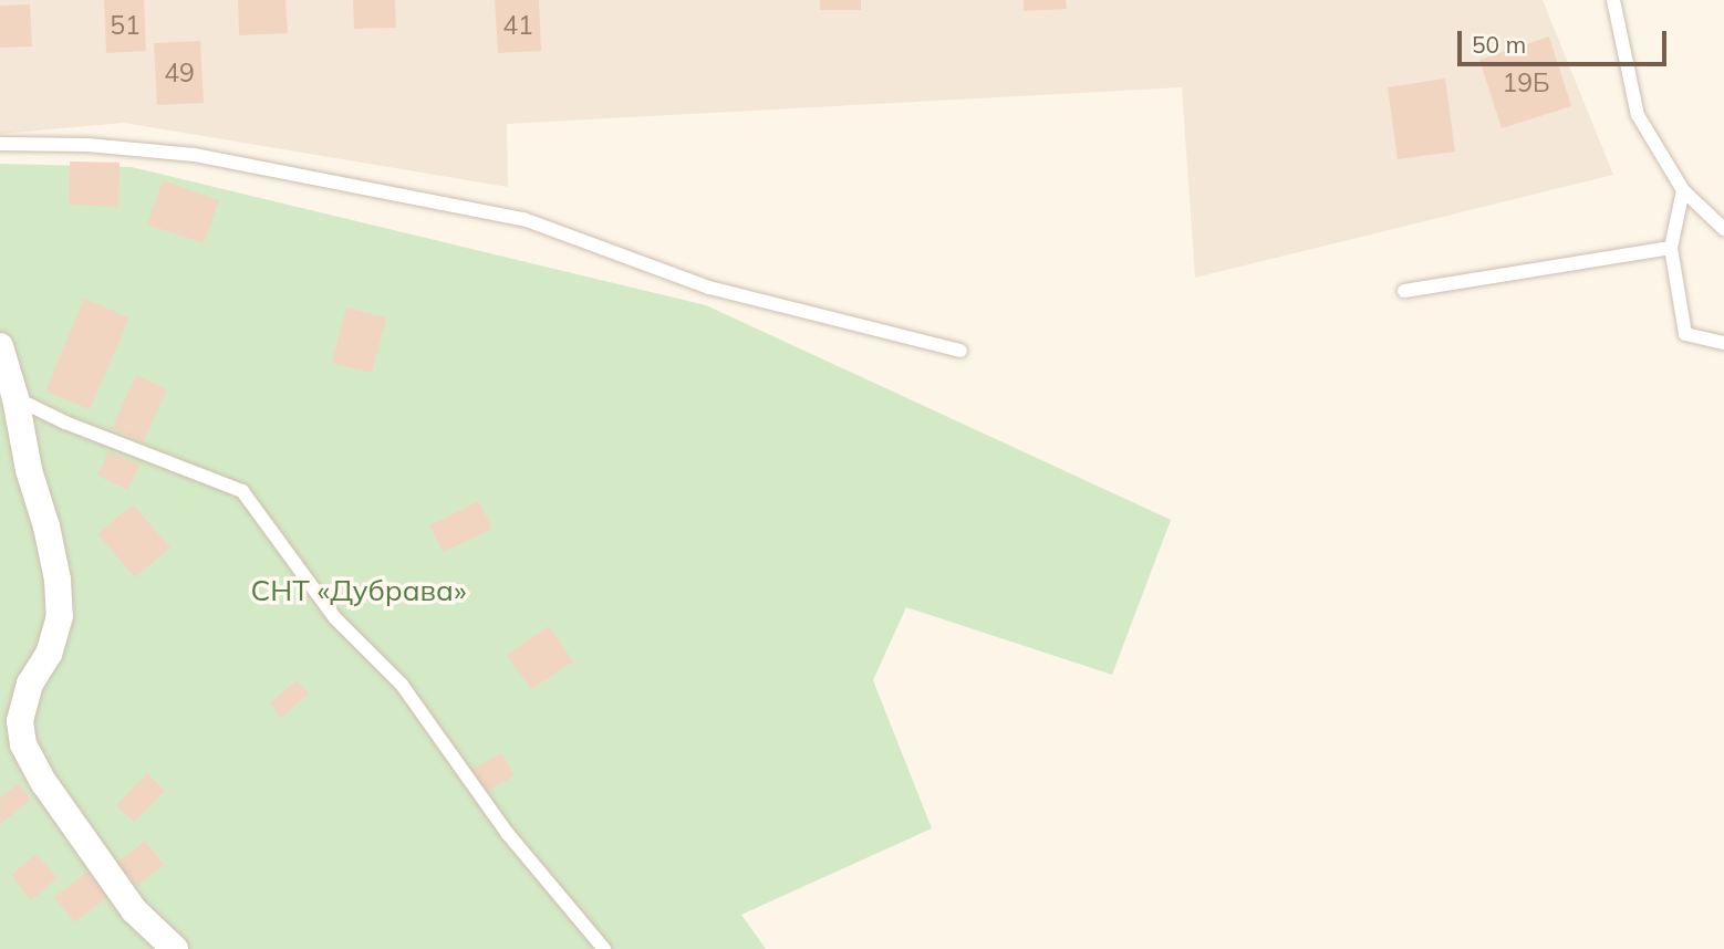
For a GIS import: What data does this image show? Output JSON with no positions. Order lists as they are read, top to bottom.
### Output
{
  "parks": ["СНТ «Дубрава»"],
  "house_numbers": [
    "51",
    "41",
    "49",
    "19Б"
  ],
  "scale_bar": "50 m"
}
